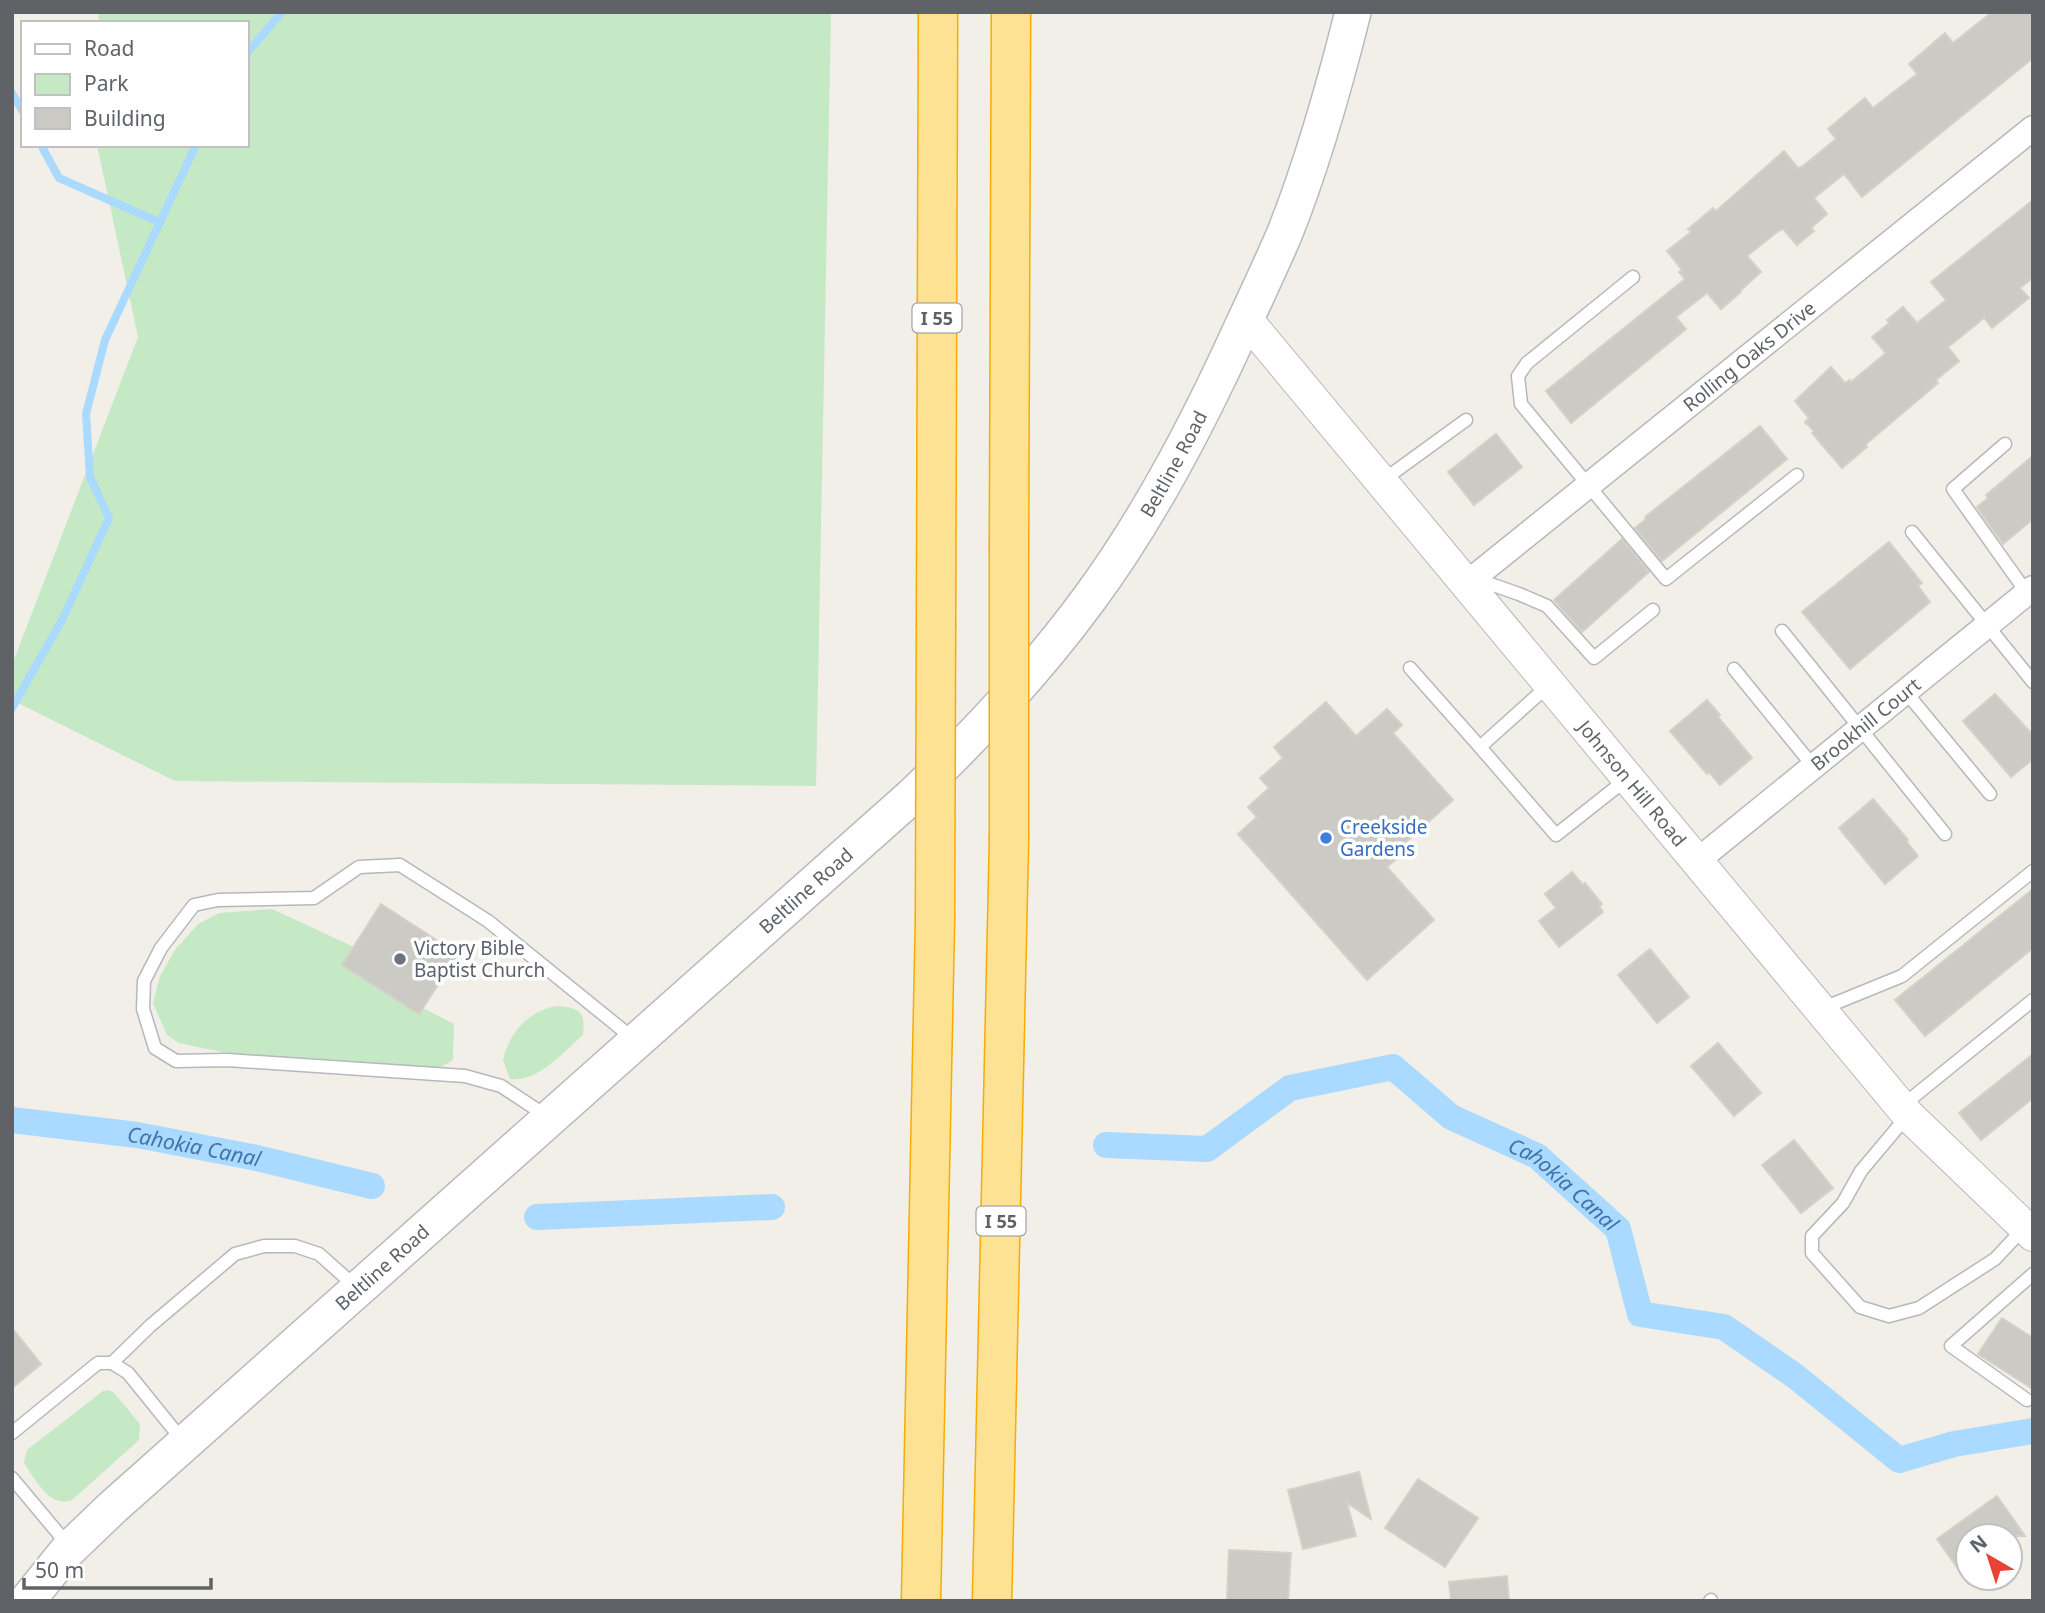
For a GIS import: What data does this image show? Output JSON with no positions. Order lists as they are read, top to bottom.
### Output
{
  "streets": {
    "highway": ["I 55"],
    "main road": ["Beltline Road"],
    "street": ["Rolling Oaks Drive", "Brookhill Court", "Johnson Hill Road"]
  },
  "crossings": [
    ["Rolling Oaks Drive", "Johnson Hill Road"],
    ["Beltline Road", "Johnson Hill Road"],
    ["Brookhill Court", "Johnson Hill Road"]
  ],
  "water": ["Cahokia Canal"],
  "places": ["Creekside Gardens", "Victory Bible Baptist Church"],
  "legend": ["Road", "Park", "Building"],
  "scale_bar": "50 m",
  "north": "top left"
}
